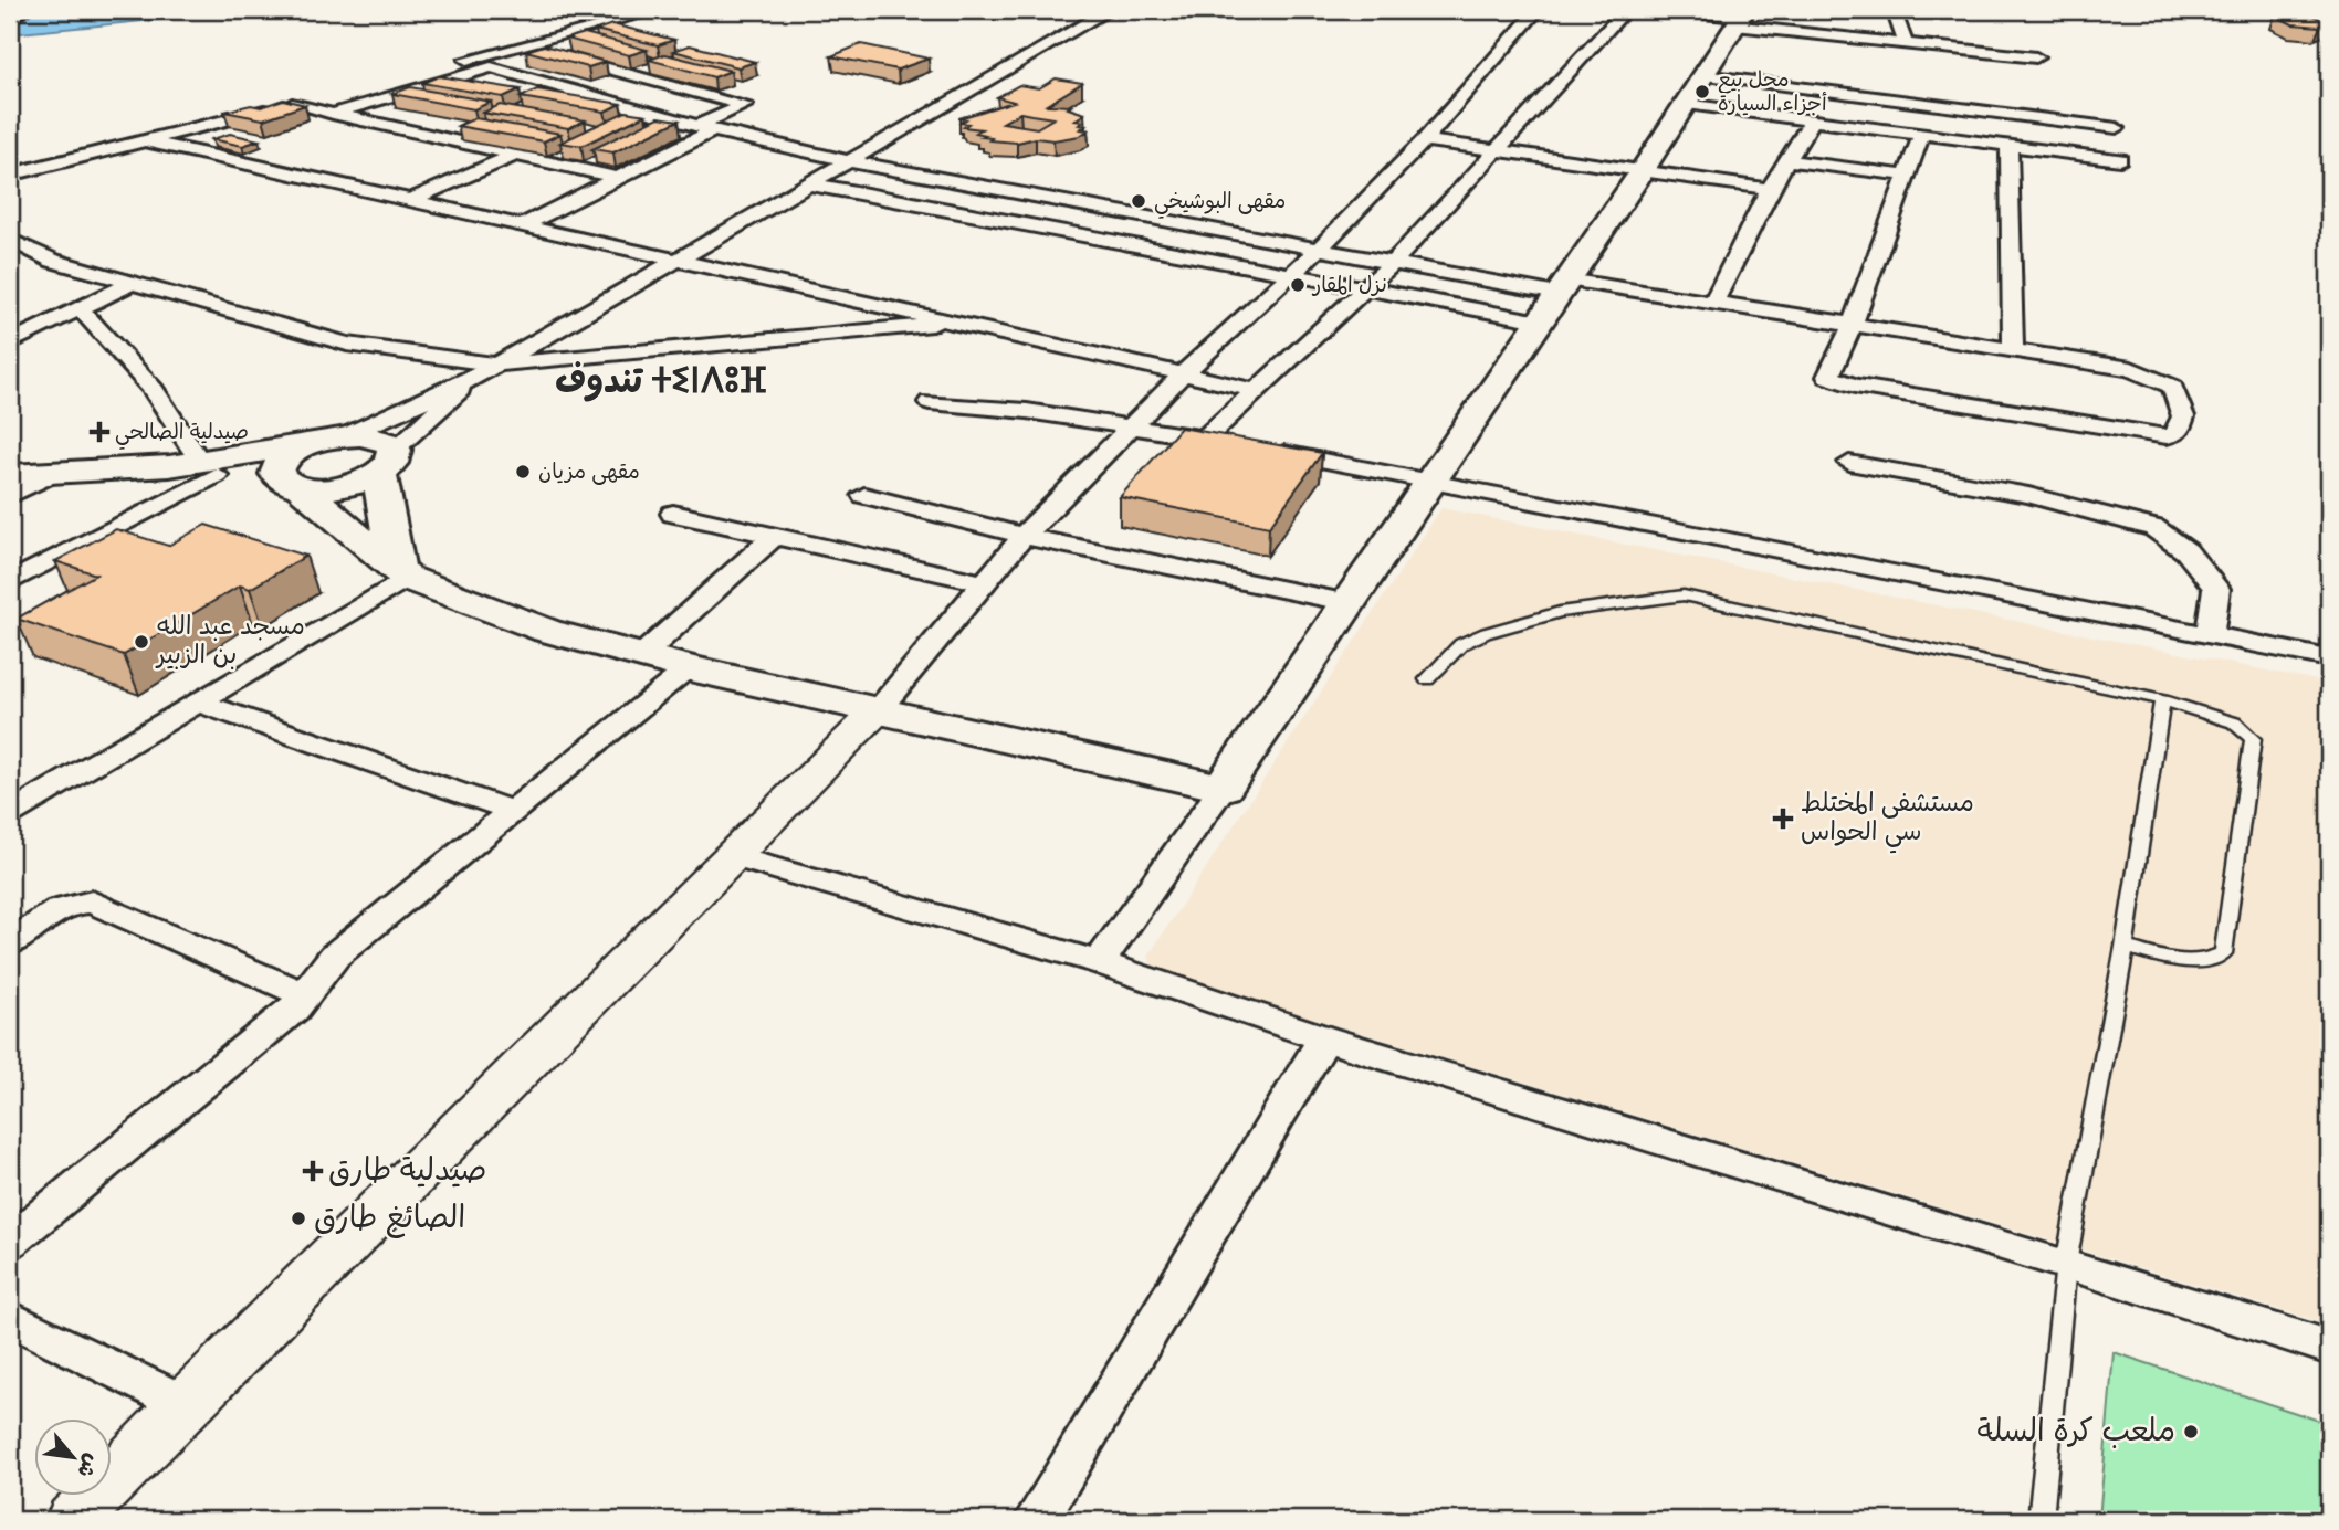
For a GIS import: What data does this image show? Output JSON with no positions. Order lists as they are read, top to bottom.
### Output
{
  "districts": ["تندوف ⵜⵉⵏⴷⵓⴼ"],
  "places": {
    "other": [
      "محل بيع أجزاء السيارة",
      "مقهى البوشيخي",
      "نزل المقار",
      "مقهى مزيان",
      "مسجد عبد الله بن الزبير",
      "الصائغ طارق",
      "ملعب كرة السلة"
    ],
    "health": ["صيدلية الصالحي", "مستشفى المختلط سي الحواس", "صيدلية طارق"]
  },
  "north": "bottom right"
}
